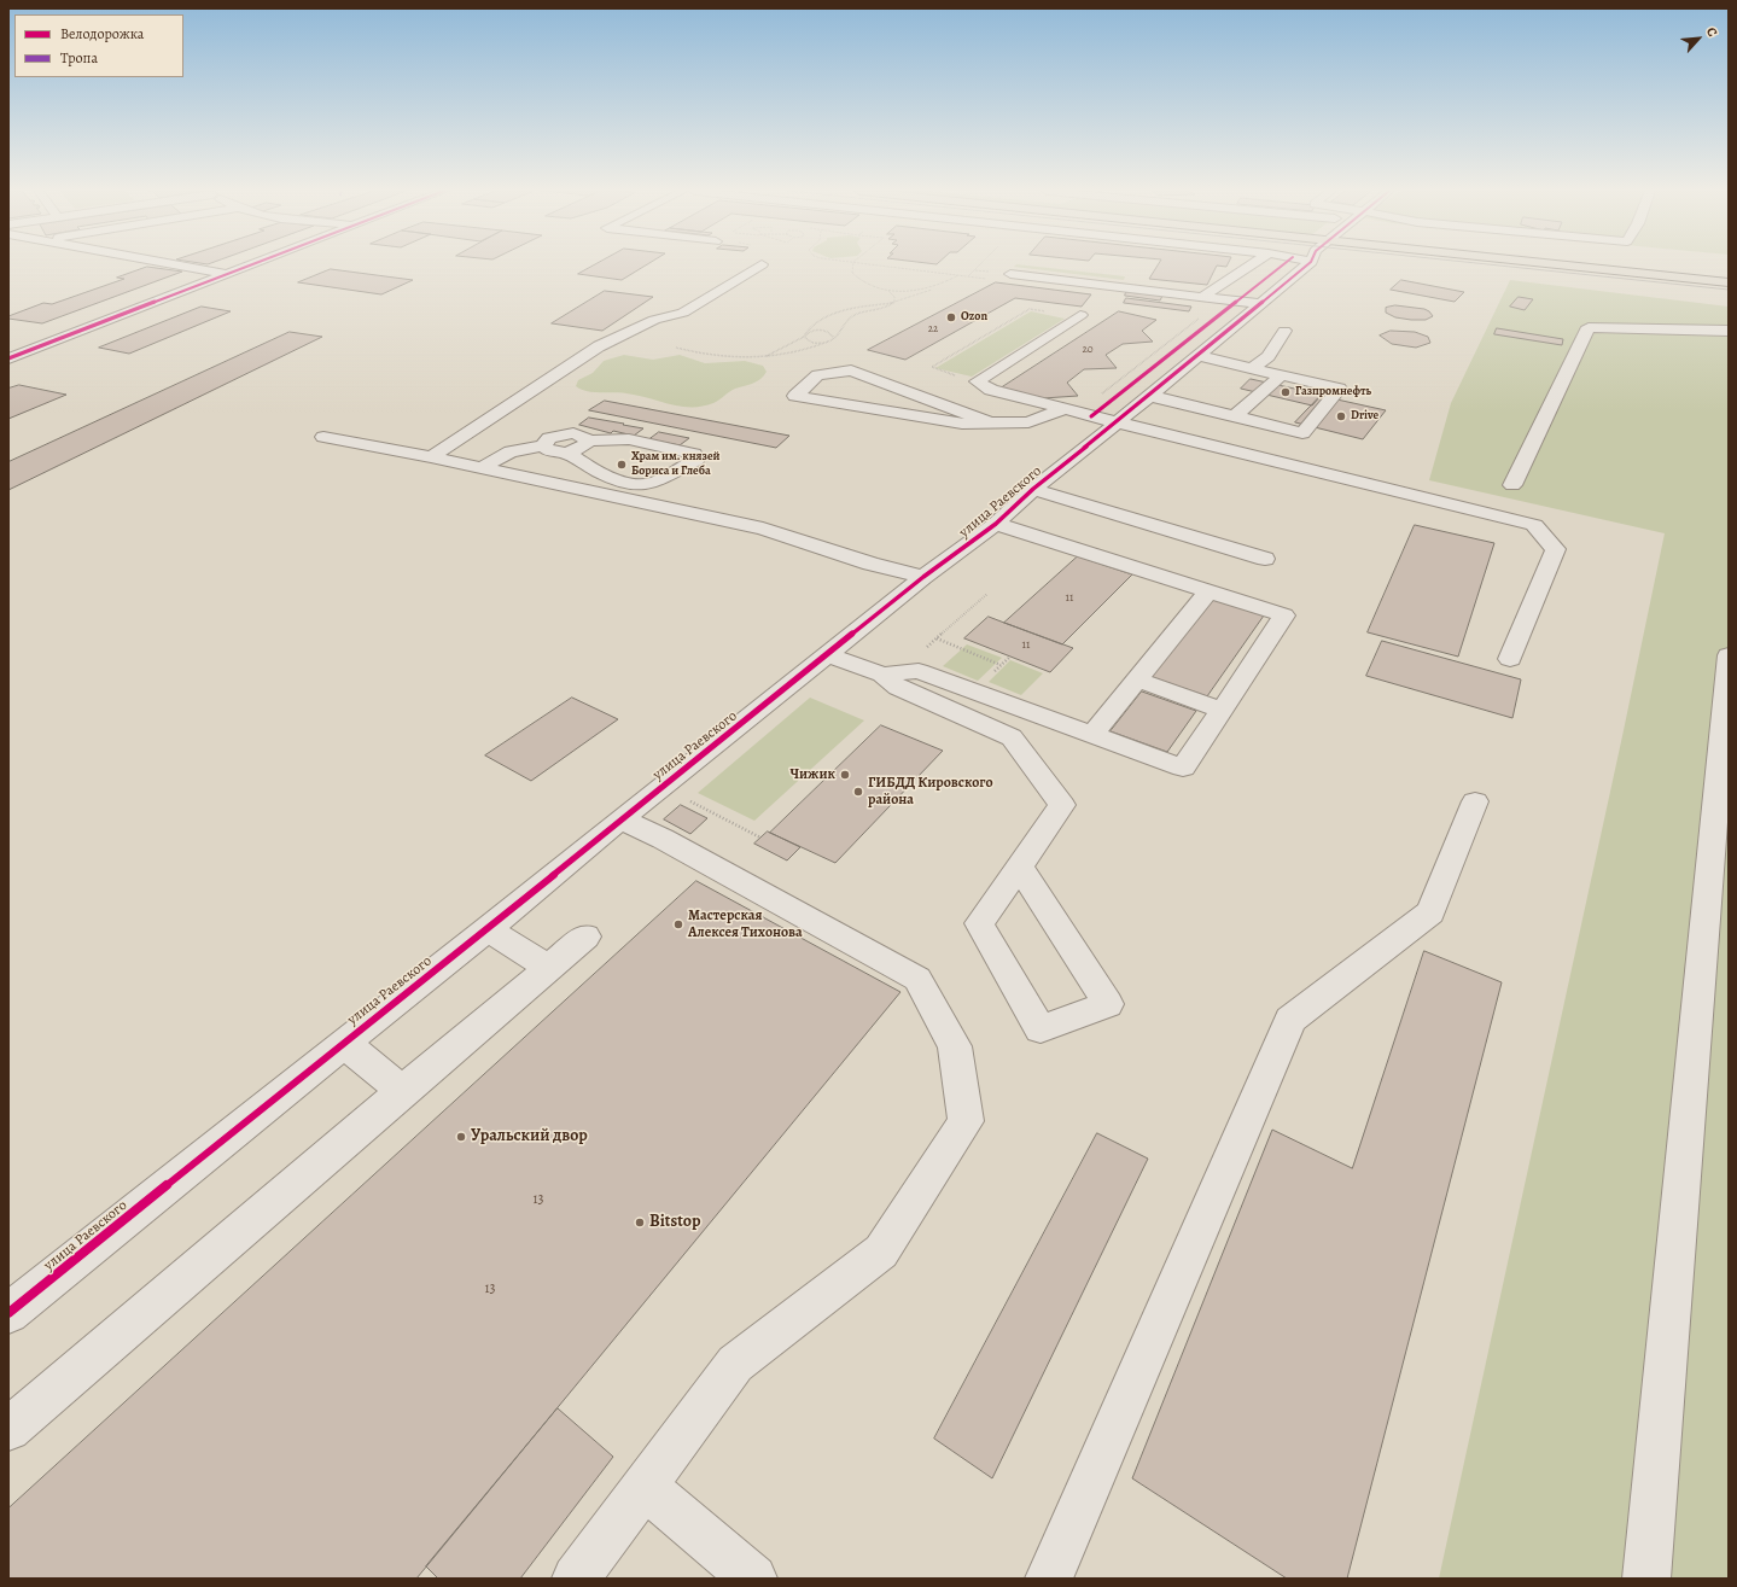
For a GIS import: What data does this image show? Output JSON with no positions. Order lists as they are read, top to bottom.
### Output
{
  "streets": {
    "street": ["улица Раевского"]
  },
  "places": [
    "Ozon",
    "Газпромнефть",
    "Drive",
    "Храм им. князей Бориса и Глеба",
    "Чижик",
    "ГИБДД Кировского района",
    "Мастерская Алексея Тихонова",
    "Уральский двор",
    "Bitstop"
  ],
  "house_numbers": [
    "22",
    "20",
    "11",
    "11",
    "13",
    "13"
  ],
  "legend": ["Велодорожка", "Тропа"],
  "north": "top right"
}
